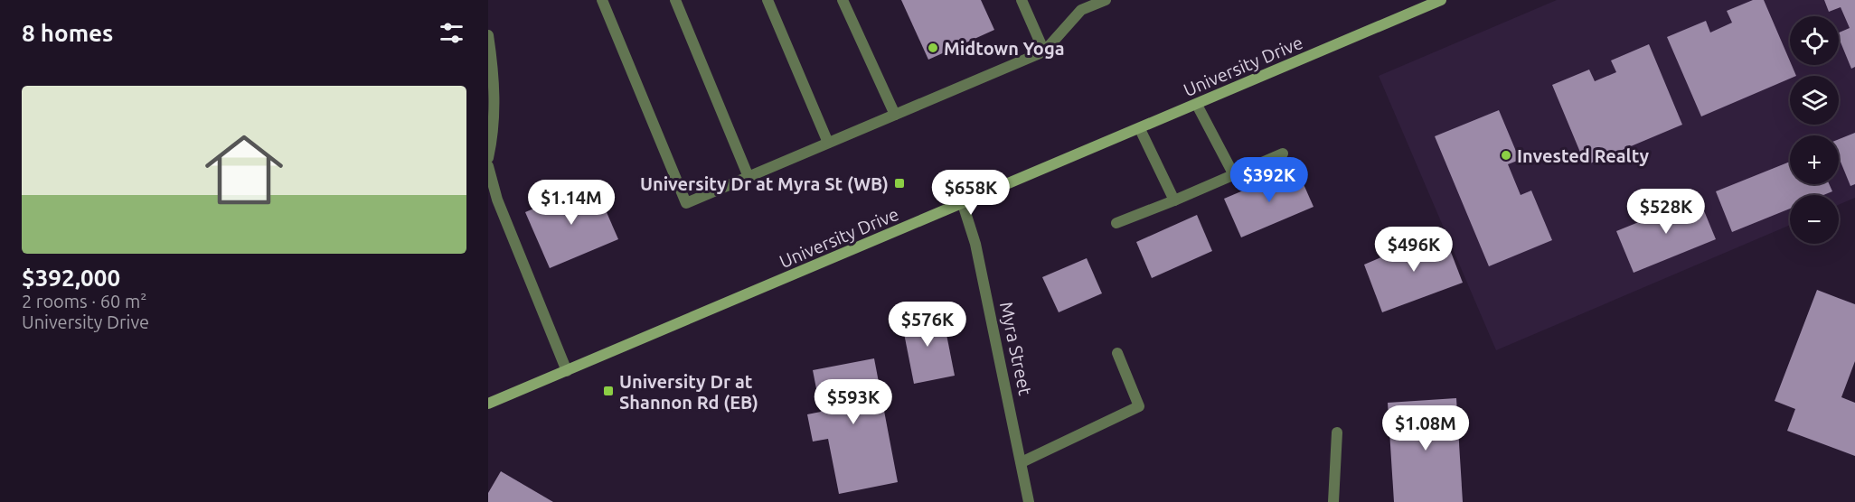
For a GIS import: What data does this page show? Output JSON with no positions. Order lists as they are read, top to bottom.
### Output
{
  "streets": {
    "main road": ["University Drive"],
    "street": ["Myra Street"]
  },
  "crossings": [
    ["University Drive", "Myra Street"]
  ],
  "places": {
    "other": ["Midtown Yoga", "Invested Realty"],
    "transit": ["University Dr at Myra St (WB)", "University Dr at Shannon Rd (EB)"]
  },
  "page": {
    "heading": "8 homes",
    "map_buttons": ["+", "−"],
    "list": [
      {
        "name": "$392,000",
        "note": "2 rooms · 60 m² · University Drive"
      }
    ],
    "price": [
      "$392K",
      "$658K",
      "$1.14M",
      "$528K",
      "$496K",
      "$576K",
      "$593K",
      "$1.08M"
    ]
  }
}
